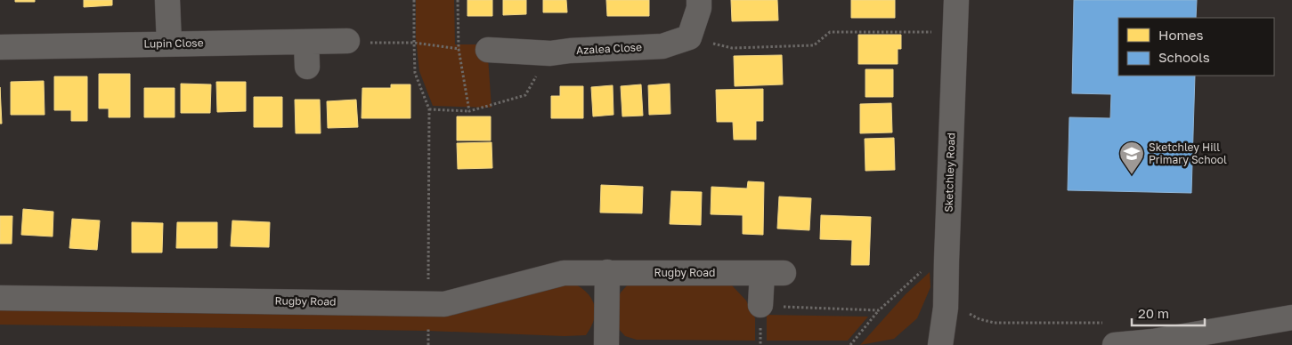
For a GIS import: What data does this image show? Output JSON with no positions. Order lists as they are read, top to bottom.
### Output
{
  "streets": {
    "street": [
      "Lupin Close",
      "Azalea Close",
      "Sketchley Road",
      "Rugby Road"
    ]
  },
  "places": {
    "school or university": ["Sketchley Hill Primary School"]
  },
  "legend": ["Homes", "Schools"],
  "scale_bar": "20 m"
}
